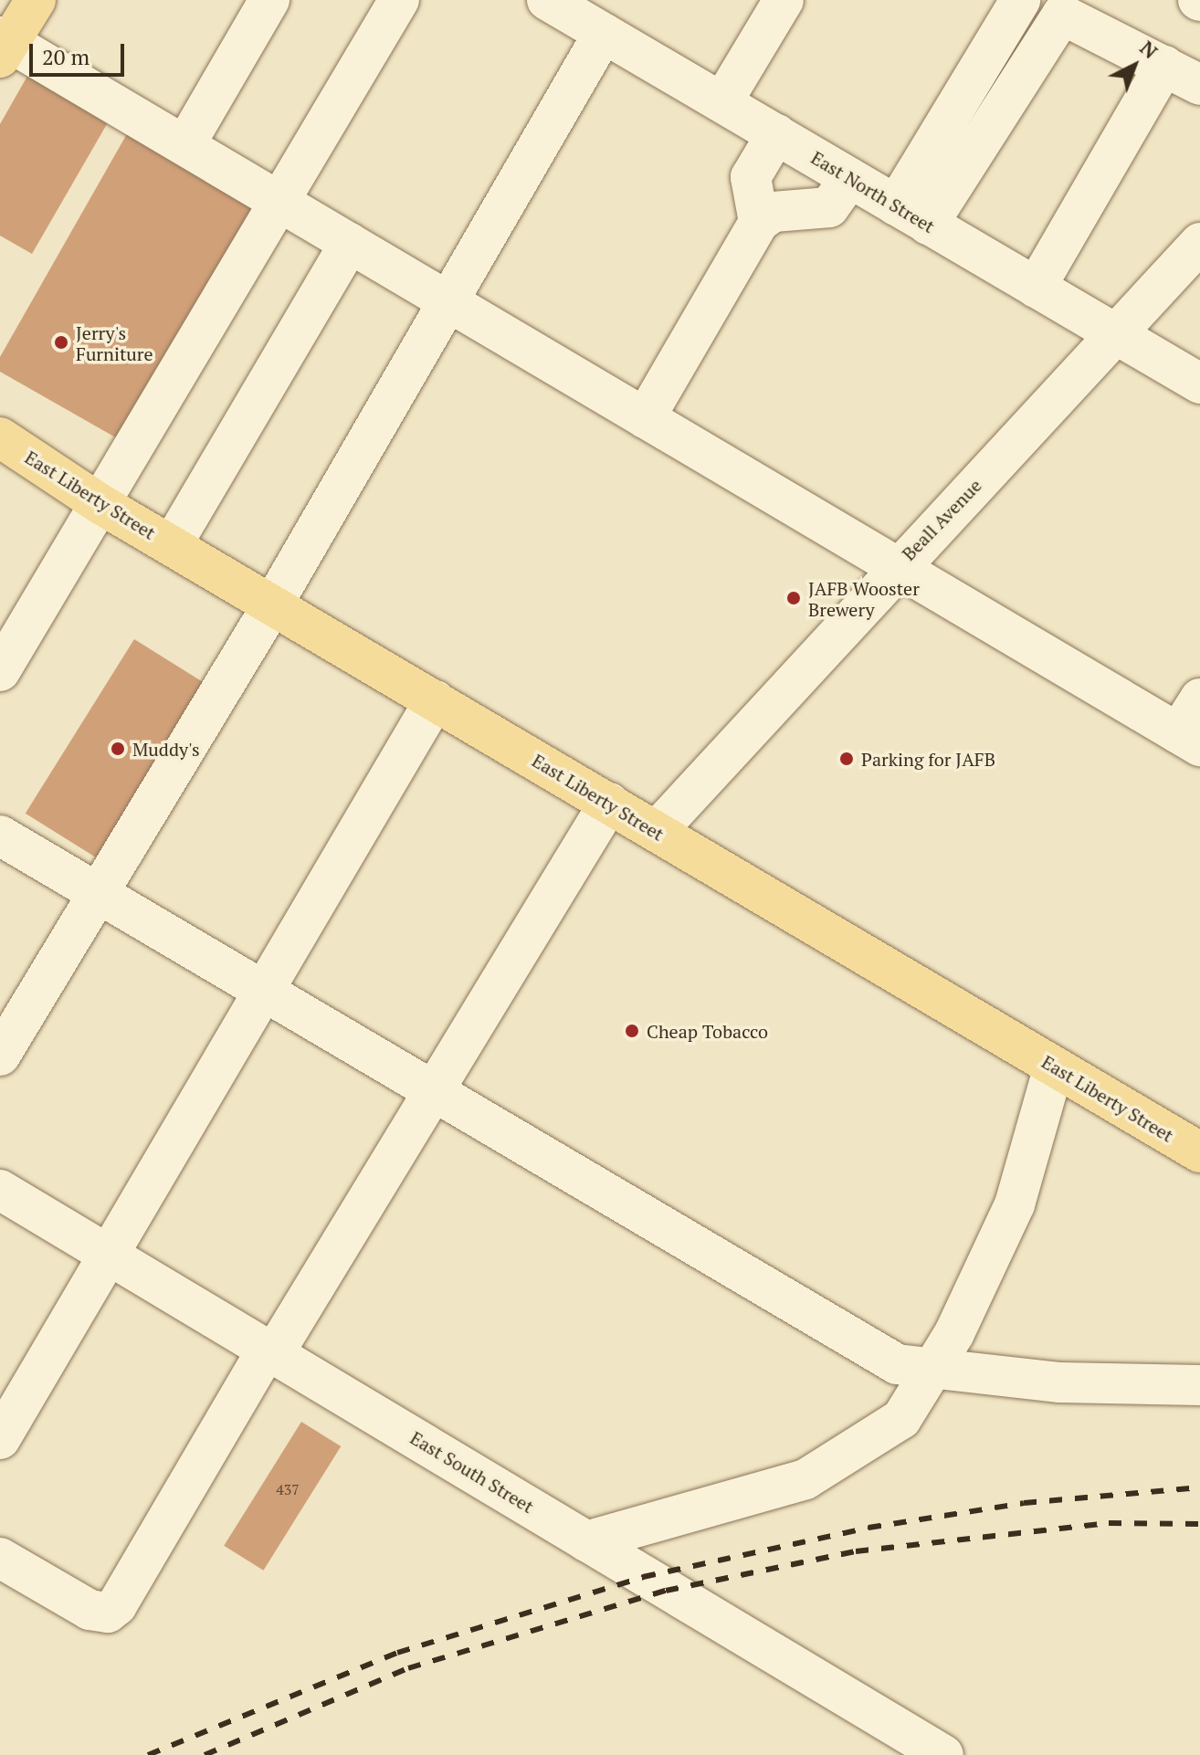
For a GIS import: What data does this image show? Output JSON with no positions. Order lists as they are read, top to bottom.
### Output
{
  "streets": {
    "main road": ["East Liberty Street"],
    "street": ["East North Street", "Beall Avenue", "East South Street"]
  },
  "crossings": [
    ["East North Street", "Beall Avenue"],
    ["East Liberty Street", "Beall Avenue"]
  ],
  "places": [
    "Jerry's Furniture",
    "JAFB Wooster Brewery",
    "Muddy's",
    "Parking for JAFB",
    "Cheap Tobacco"
  ],
  "house_numbers": ["437"],
  "scale_bar": "20 m",
  "north": "top right"
}
